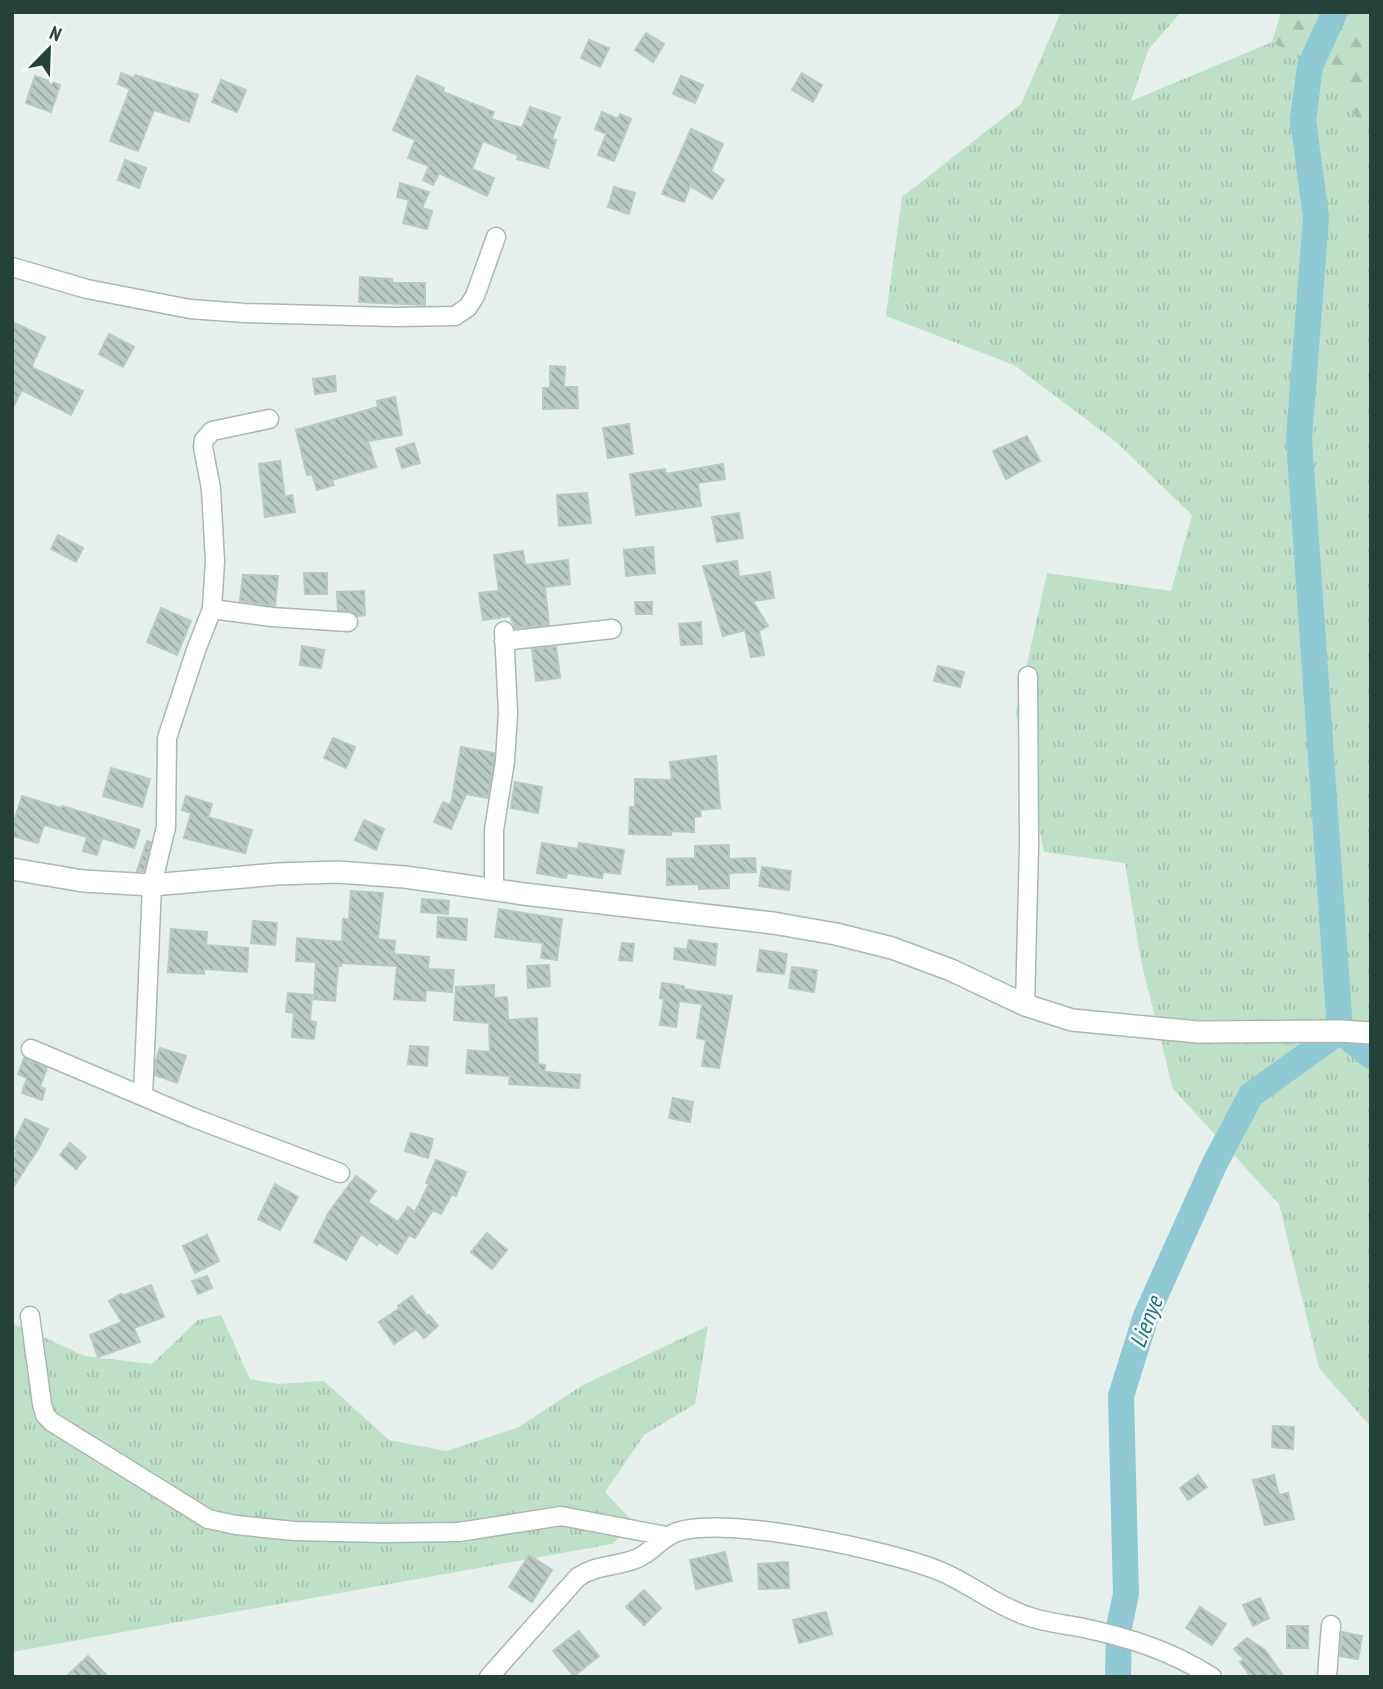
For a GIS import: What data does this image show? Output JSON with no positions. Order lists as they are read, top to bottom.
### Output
{
  "water": ["Lienye"],
  "north": "top right"
}
